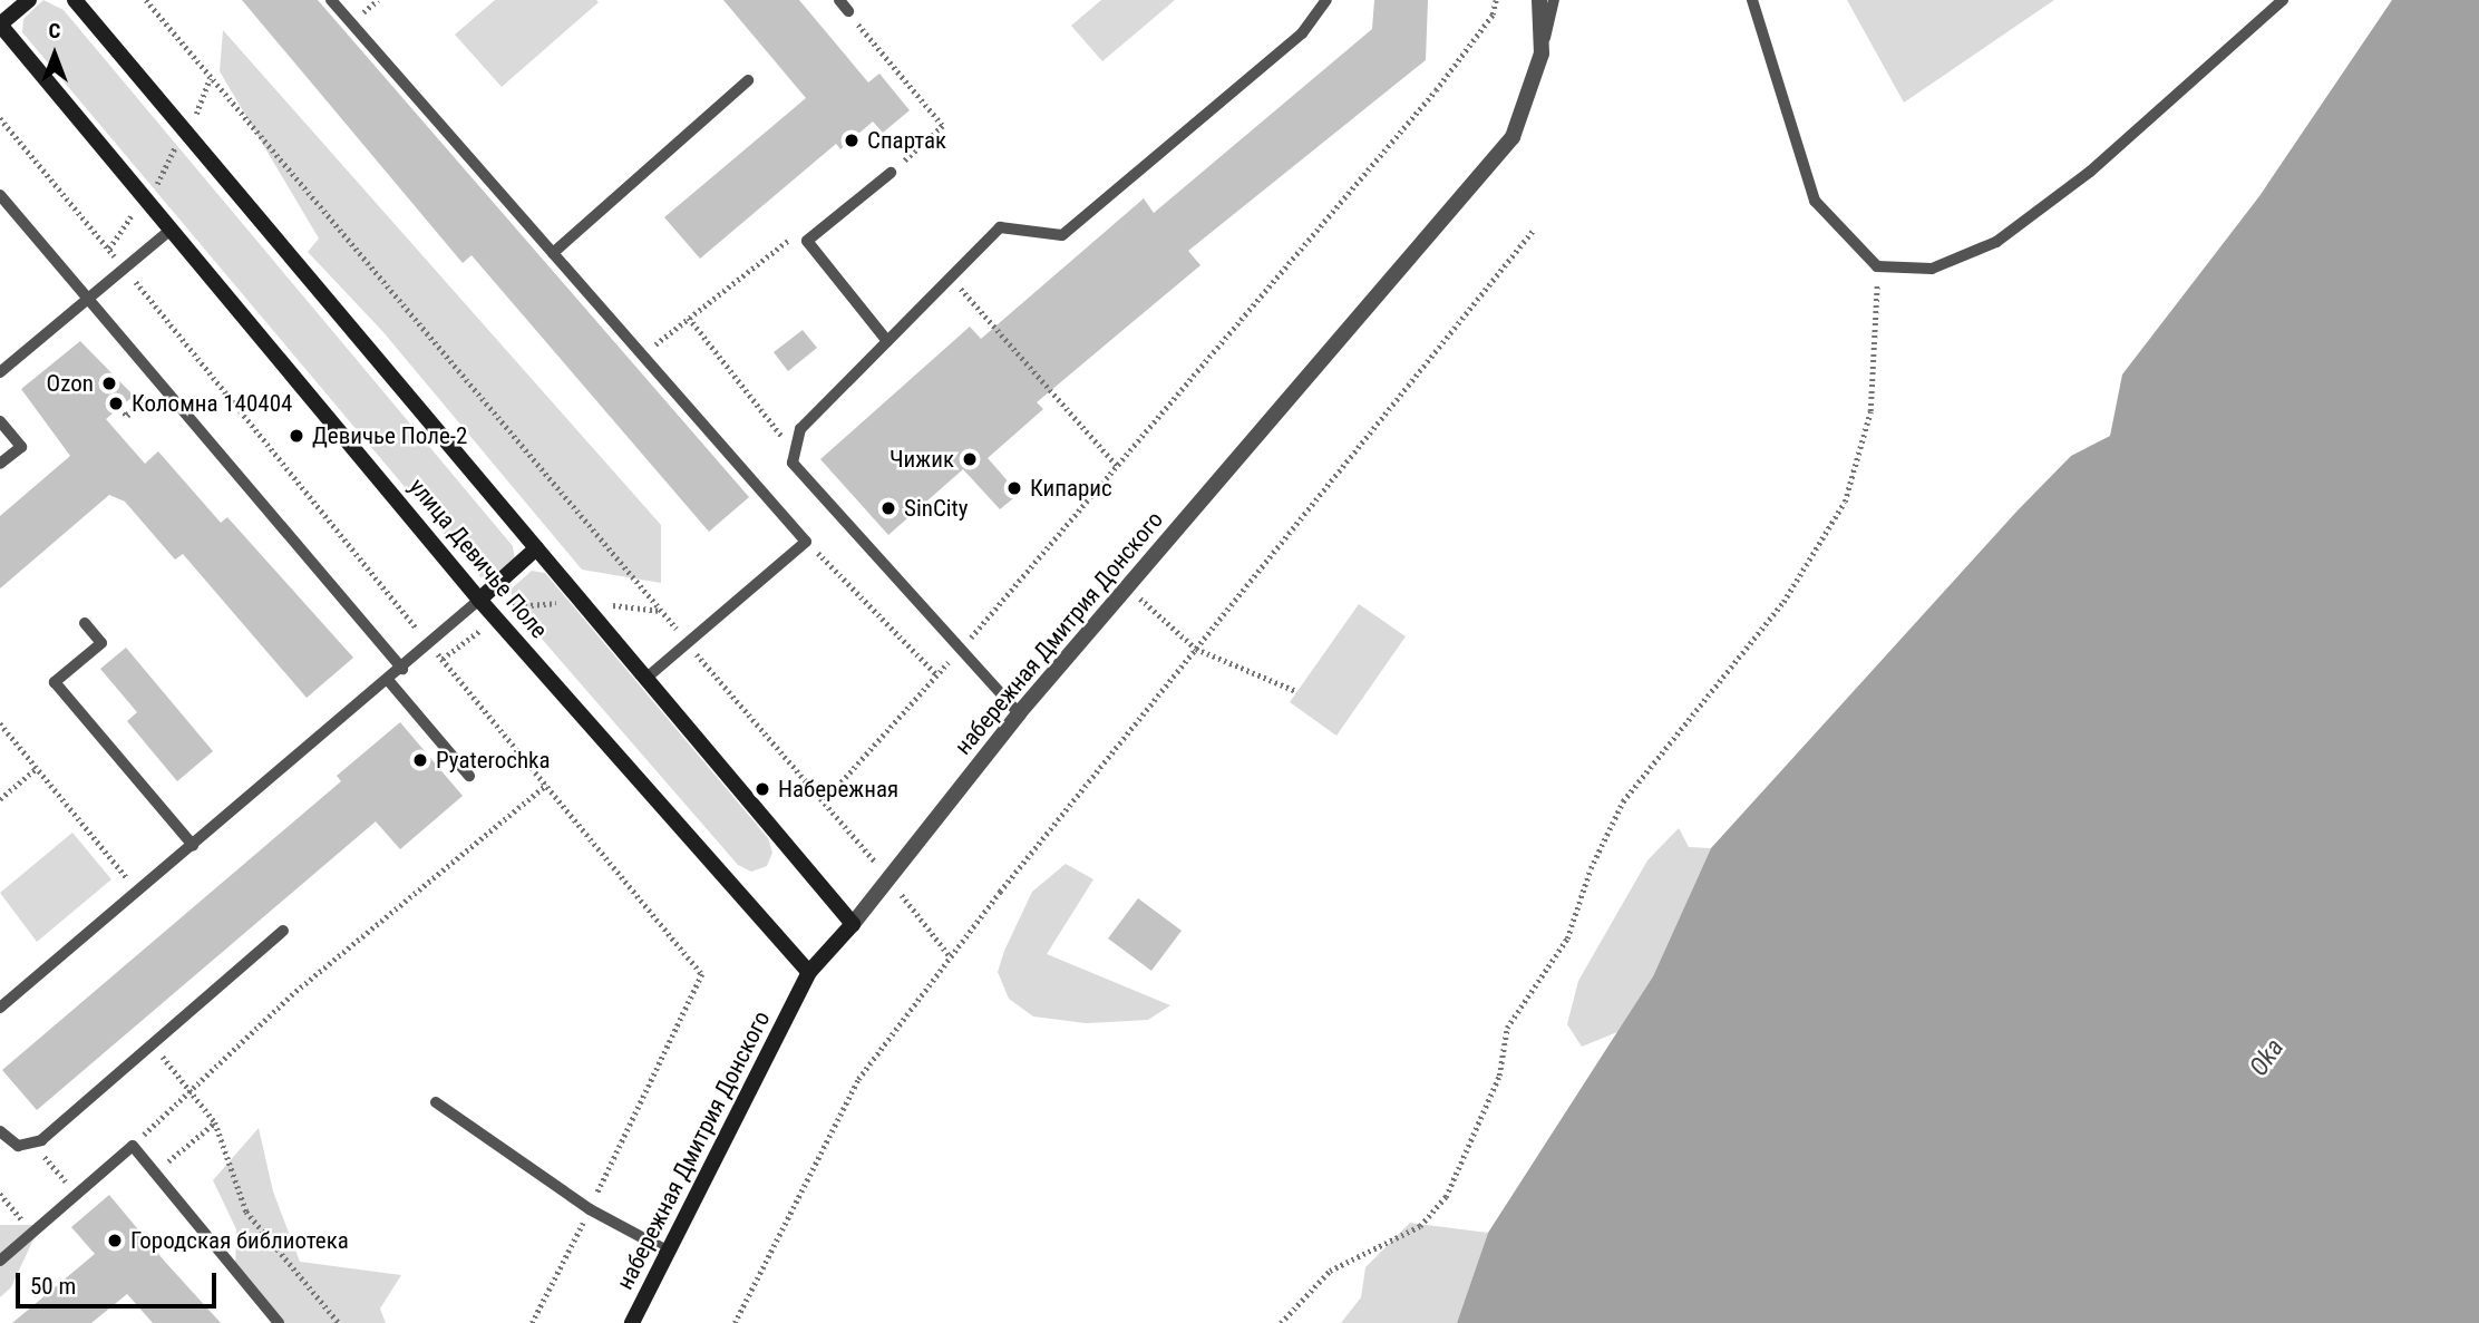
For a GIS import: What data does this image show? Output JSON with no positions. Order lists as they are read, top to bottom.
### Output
{
  "streets": {
    "street": ["улица Девичье Поле", "набережная Дмитрия Донского"]
  },
  "crossings": [
    ["улица Девичье Поле", "набережная Дмитрия Донского"]
  ],
  "water": ["Oka"],
  "places": [
    "Спартак",
    "Ozon",
    "Коломна 140404",
    "Девичье Поле-2",
    "Чижик",
    "Кипарис",
    "SinCity",
    "Pyaterochka",
    "Набережная",
    "Городская библиотека"
  ],
  "scale_bar": "50 m",
  "north": "top"
}
